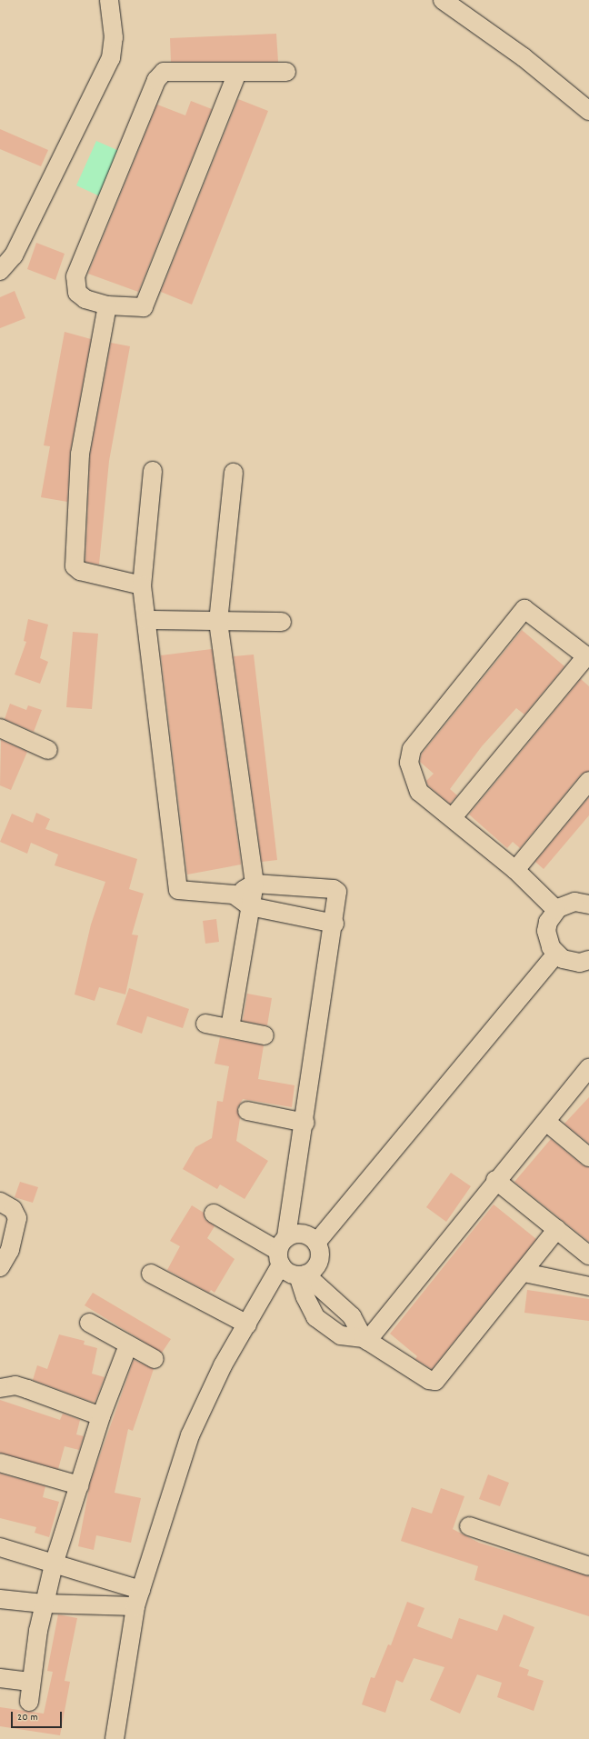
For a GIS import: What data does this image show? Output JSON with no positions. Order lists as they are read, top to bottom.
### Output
{
  "scale_bar": "20 m"
}
